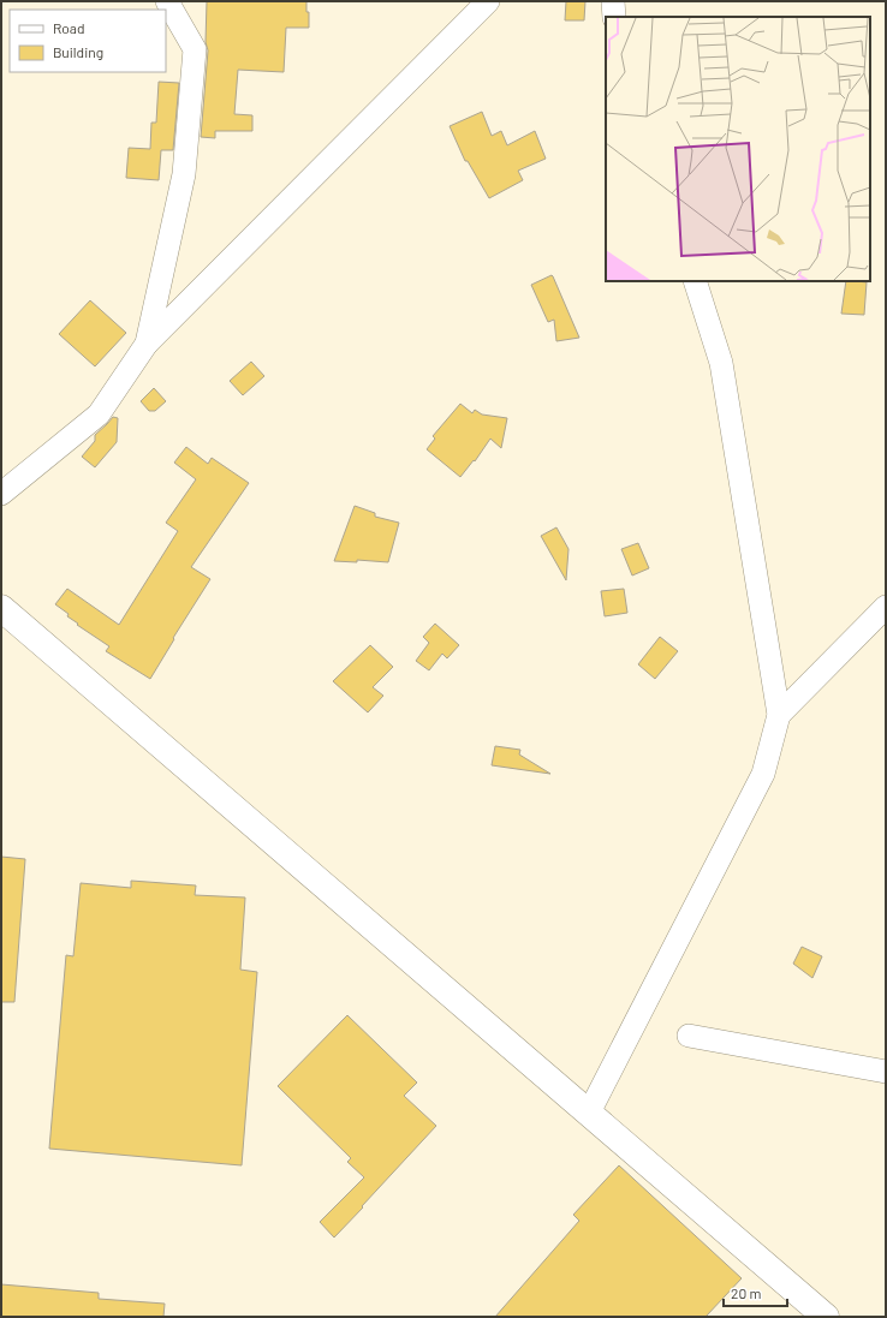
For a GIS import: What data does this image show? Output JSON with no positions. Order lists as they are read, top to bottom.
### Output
{
  "legend": ["Road", "Building"],
  "scale_bar": "20 m"
}
